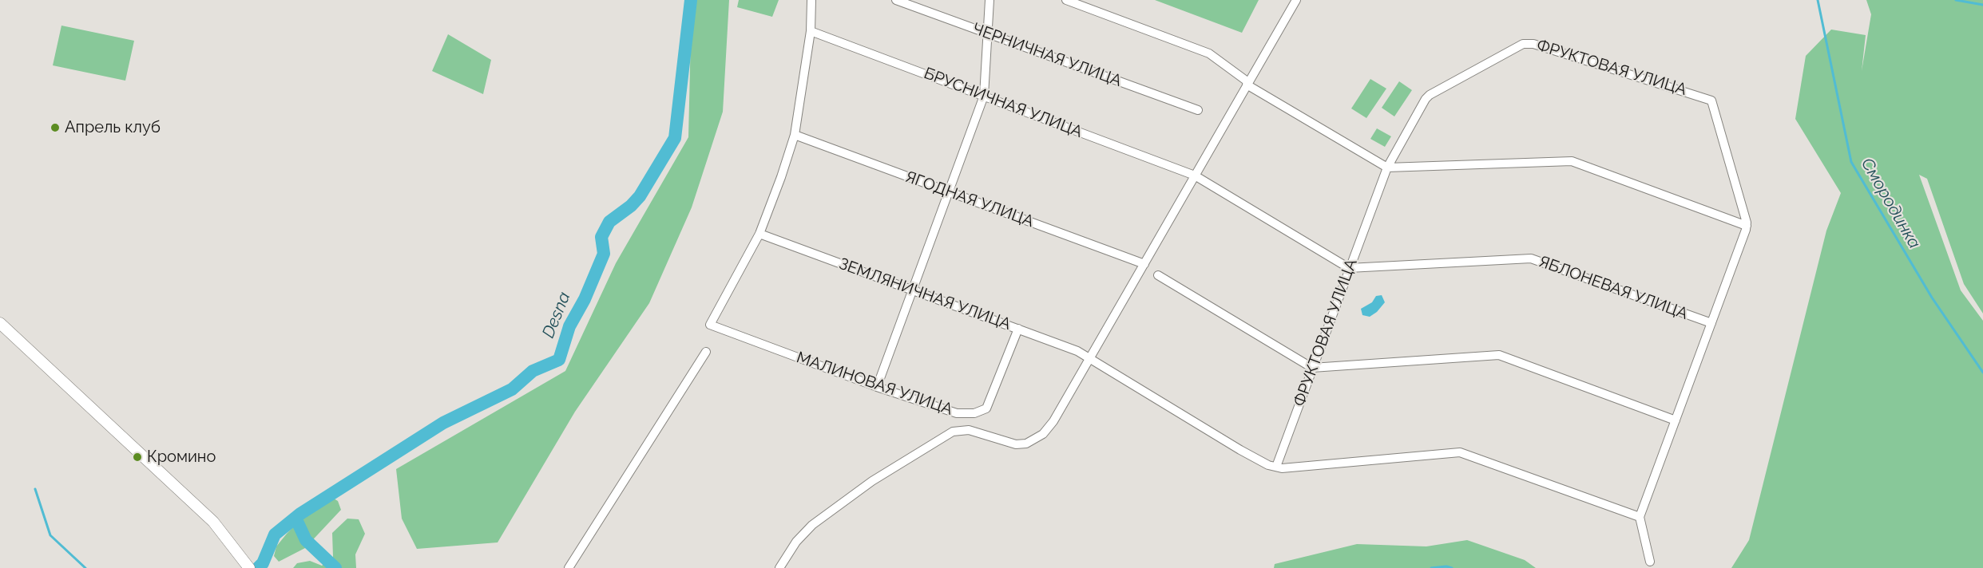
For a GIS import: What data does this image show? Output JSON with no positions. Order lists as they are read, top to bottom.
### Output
{
  "streets": {
    "street": [
      "ЧЕРНИЧНАЯ УЛИЦА",
      "ФРУКТОВАЯ УЛИЦА",
      "БРУСНИЧНАЯ УЛИЦА",
      "ЯГОДНАЯ УЛИЦА",
      "ЯБЛОНЕВАЯ УЛИЦА",
      "ЗЕМЛЯНИЧНАЯ УЛИЦА",
      "МАЛИНОВАЯ УЛИЦА"
    ]
  },
  "crossings": [
    ["ФРУКТОВАЯ УЛИЦА", "ЯБЛОНЕВАЯ УЛИЦА"],
    ["ЗЕМЛЯНИЧНАЯ УЛИЦА", "МАЛИНОВАЯ УЛИЦА"]
  ],
  "water": ["Смородинка", "Desna"],
  "places": ["Апрель клуб", "Кромино"]
}
